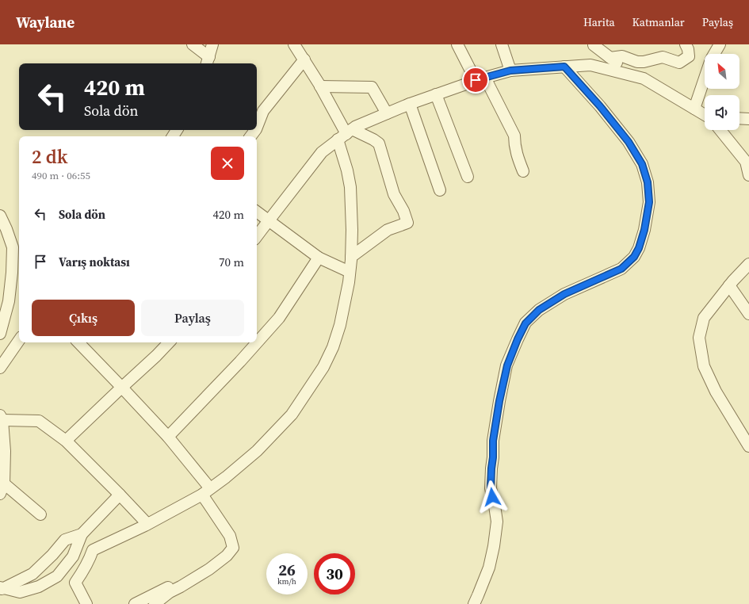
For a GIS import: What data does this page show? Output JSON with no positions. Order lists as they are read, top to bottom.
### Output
{
  "north": "top left",
  "page": {
    "header": "Waylane",
    "nav": ["Harita", "Katmanlar", "Paylaş"],
    "turn": ["420 m", "Sola dön"],
    "heading": ["2 dk", "490 m · 06:55"],
    "list": [
      {
        "name": "Sola dön",
        "value": "420 m"
      },
      {
        "name": "Varış noktası",
        "value": "70 m"
      }
    ],
    "buttons": ["Çıkış", "Paylaş"],
    "speed": "26 km/h",
    "limit": "30"
  }
}
